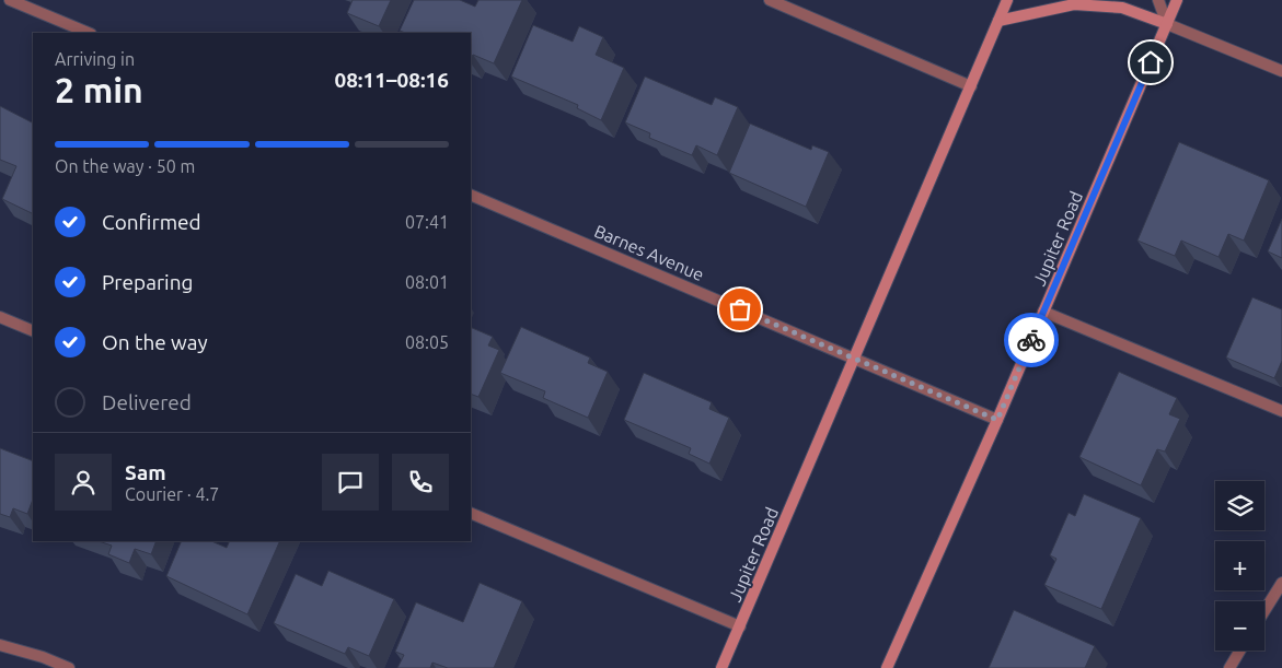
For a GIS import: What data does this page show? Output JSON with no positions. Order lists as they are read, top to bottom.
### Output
{
  "streets": {
    "main road": ["Jupiter Road"],
    "street": ["Barnes Avenue"]
  },
  "crossings": [
    ["Jupiter Road", "Barnes Avenue"]
  ],
  "page": {
    "heading": ["2 min", "Arriving in", "08:11–08:16"],
    "panel": ["Sam", "Courier · 4.7"],
    "bar": "On the way · 50 m",
    "list": [
      ["Confirmed", "07:41"],
      ["Preparing", "08:01"],
      ["On the way", "08:05"],
      "Delivered"
    ],
    "map_buttons": ["+", "−"]
  }
}
